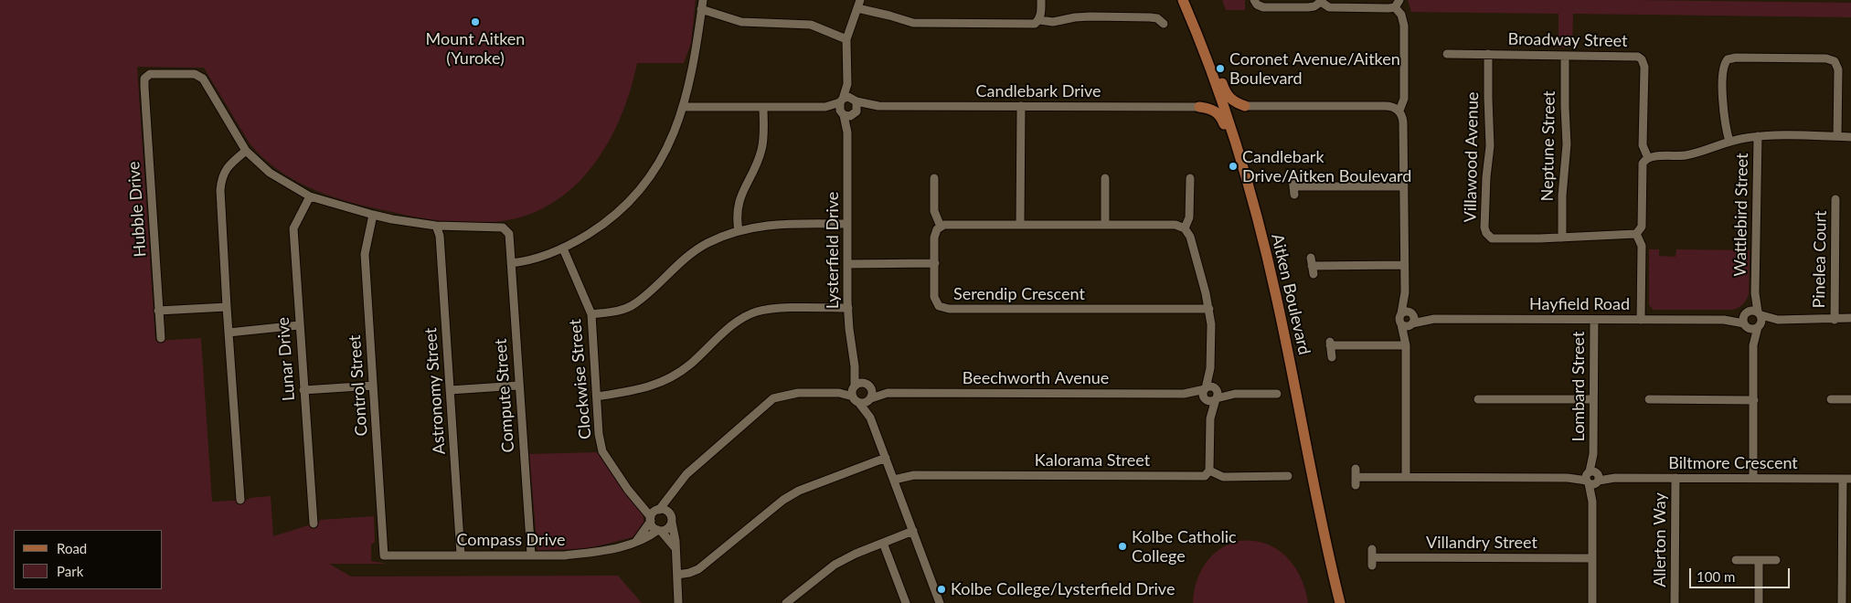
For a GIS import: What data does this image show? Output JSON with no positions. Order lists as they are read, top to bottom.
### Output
{
  "streets": {
    "main road": ["Aitken Boulevard"],
    "street": [
      "Broadway Street",
      "Candlebark Drive",
      "Neptune Street",
      "Villawood Avenue",
      "Hubble Drive",
      "Wattlebird Street",
      "Lysterfield Drive",
      "Pinelea Court",
      "Serendip Crescent",
      "Hayfield Road",
      "Lunar Drive",
      "Beechworth Avenue",
      "Clockwise Street",
      "Control Street",
      "Lombard Street",
      "Astronomy Street",
      "Compute Street",
      "Kalorama Street",
      "Biltmore Crescent",
      "Compass Drive",
      "Allerton Way",
      "Villandry Street"
    ]
  },
  "crossings": [
    ["Broadway Street", "Neptune Street"],
    ["Broadway Street", "Villawood Avenue"],
    ["Candlebark Drive", "Lysterfield Drive"],
    ["Neptune Street", "Villawood Avenue"],
    ["Wattlebird Street", "Hayfield Road"],
    ["Lysterfield Drive", "Beechworth Avenue"],
    ["Hayfield Road", "Lombard Street"],
    ["Clockwise Street", "Compass Drive"],
    ["Control Street", "Compass Drive"],
    ["Lombard Street", "Biltmore Crescent"],
    ["Lombard Street", "Villandry Street"],
    ["Astronomy Street", "Compute Street"],
    ["Astronomy Street", "Compass Drive"],
    ["Compute Street", "Compass Drive"],
    ["Biltmore Crescent", "Allerton Way"]
  ],
  "places": [
    "Mount Aitken (Yuroke)",
    "Coronet Avenue/Aitken Boulevard",
    "Candlebark Drive/Aitken Boulevard",
    "Kolbe Catholic College",
    "Kolbe College/Lysterfield Drive"
  ],
  "legend": ["Road", "Park"],
  "scale_bar": "100 m"
}
